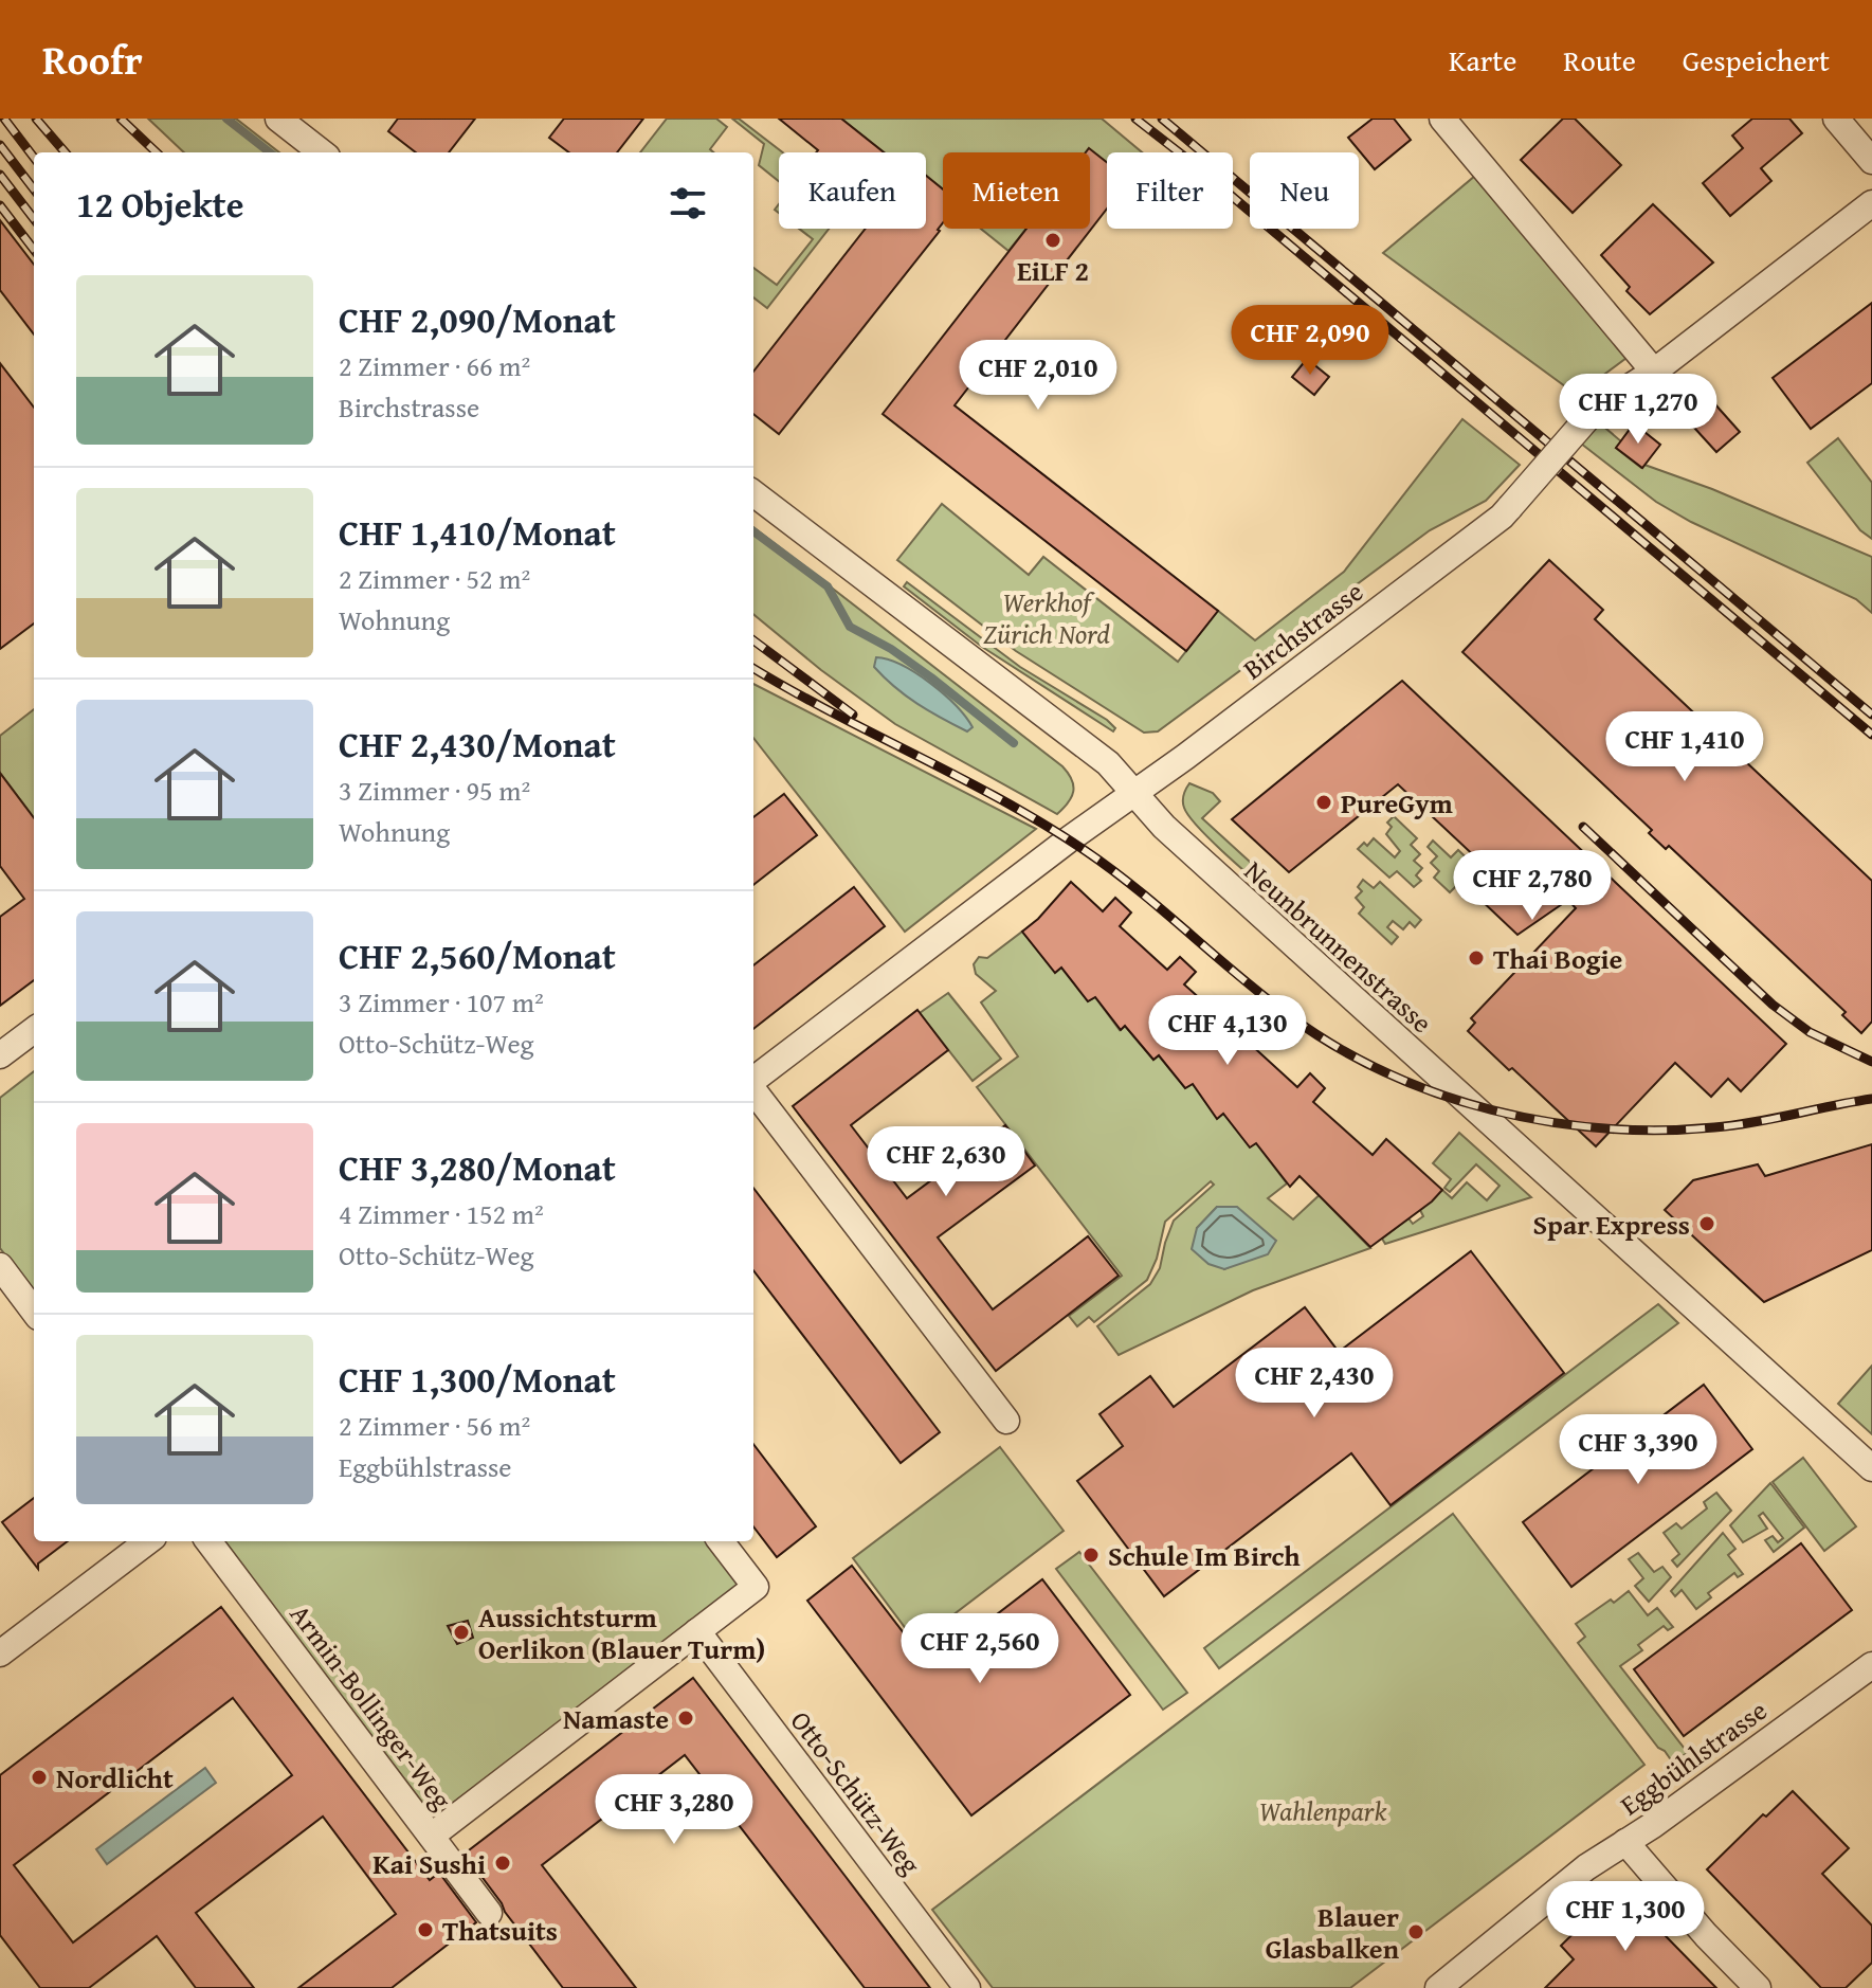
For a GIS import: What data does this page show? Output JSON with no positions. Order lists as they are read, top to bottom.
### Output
{
  "streets": {
    "street": [
      "Birchstrasse",
      "Neunbrunnenstrasse",
      "Armin-Bollinger-Weg",
      "Eggbühlstrasse",
      "Otto-Schütz-Weg"
    ]
  },
  "crossings": [
    ["Birchstrasse", "Neunbrunnenstrasse"]
  ],
  "parks": ["Werkhof Zürich Nord", "Wahlenpark"],
  "places": [
    "EiLF 2",
    "PureGym",
    "Thai Bogie",
    "Spar Express",
    "Schule Im Birch",
    "Aussichtsturm Oerlikon (Blauer Turm)",
    "Namaste",
    "Nordlicht",
    "Kai Sushi",
    "Thatsuits",
    "Blauer Glasbalken"
  ],
  "page": {
    "header": "Roofr",
    "nav": ["Karte", "Route", "Gespeichert"],
    "chip": [
      "Kaufen",
      "Mieten",
      "Filter",
      "Neu"
    ],
    "heading": "12 Objekte",
    "list": [
      {
        "name": "CHF 2,090/Monat",
        "note": "2 Zimmer · 66 m² · Birchstrasse"
      },
      {
        "name": "CHF 1,410/Monat",
        "note": "2 Zimmer · 52 m² · Wohnung"
      },
      {
        "name": "CHF 2,430/Monat",
        "note": "3 Zimmer · 95 m² · Wohnung"
      },
      {
        "name": "CHF 2,560/Monat",
        "note": "3 Zimmer · 107 m² · Otto-Schütz-Weg"
      },
      {
        "name": "CHF 3,280/Monat",
        "note": "4 Zimmer · 152 m² · Otto-Schütz-Weg"
      },
      {
        "name": "CHF 1,300/Monat",
        "note": "2 Zimmer · 56 m² · Eggbühlstrasse"
      }
    ],
    "price": [
      "CHF 2,090",
      "CHF 2,010",
      "CHF 1,270",
      "CHF 1,410",
      "CHF 2,780",
      "CHF 4,130",
      "CHF 2,630",
      "CHF 2,430",
      "CHF 3,390",
      "CHF 2,560",
      "CHF 3,280",
      "CHF 1,300"
    ]
  }
}
